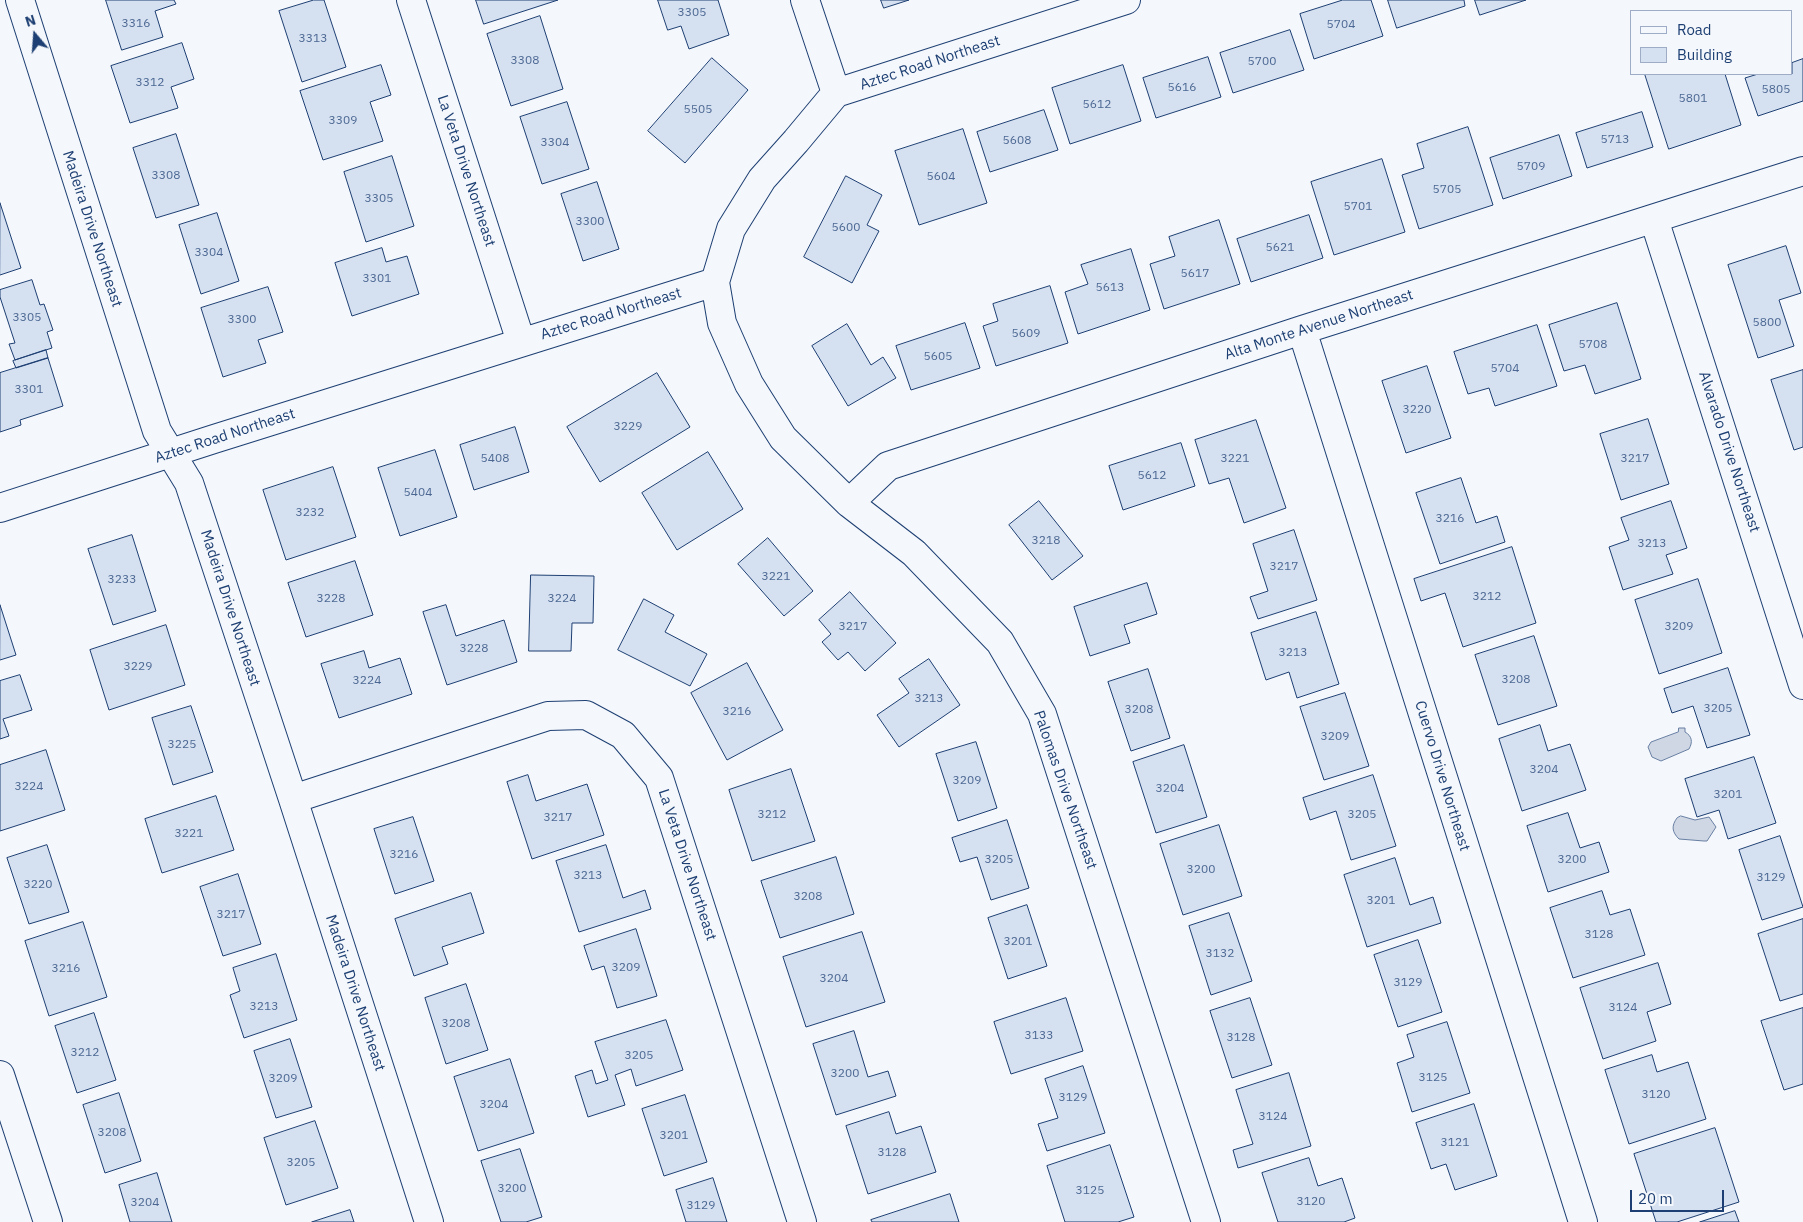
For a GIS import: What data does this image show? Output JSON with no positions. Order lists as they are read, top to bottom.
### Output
{
  "streets": {
    "street": [
      "Aztec Road Northeast",
      "La Veta Drive Northeast",
      "Madeira Drive Northeast",
      "Alta Monte Avenue Northeast",
      "Alvarado Drive Northeast",
      "Cuervo Drive Northeast",
      "Palomas Drive Northeast"
    ]
  },
  "crossings": [
    ["Aztec Road Northeast", "La Veta Drive Northeast"],
    ["Aztec Road Northeast", "Madeira Drive Northeast"],
    ["Aztec Road Northeast", "Palomas Drive Northeast"],
    ["La Veta Drive Northeast", "Madeira Drive Northeast"],
    ["Alta Monte Avenue Northeast", "Alvarado Drive Northeast"],
    ["Alta Monte Avenue Northeast", "Cuervo Drive Northeast"],
    ["Alta Monte Avenue Northeast", "Palomas Drive Northeast"]
  ],
  "house_numbers": [
    "3305",
    "3316",
    "5704",
    "3313",
    "3308",
    "5700",
    "3312",
    "5616",
    "5805",
    "5801",
    "5612",
    "5505",
    "3309",
    "5713",
    "5608",
    "3304",
    "5709",
    "3308",
    "5604",
    "5705",
    "3305",
    "5701",
    "3300",
    "5600",
    "5621",
    "3304",
    "5617",
    "3301",
    "5613",
    "3305",
    "3300",
    "5800",
    "5609",
    "5708",
    "5605",
    "5704",
    "3301",
    "3220",
    "3229",
    "5408",
    "3221",
    "3217",
    "5612",
    "5404",
    "3232",
    "3216",
    "3218",
    "3213",
    "3217",
    "3221",
    "3233",
    "3212",
    "3228",
    "3224",
    "3217",
    "3209",
    "3228",
    "3213",
    "3229",
    "3208",
    "3224",
    "3213",
    "3205",
    "3208",
    "3216",
    "3209",
    "3225",
    "3204",
    "3209",
    "3224",
    "3204",
    "3201",
    "3212",
    "3205",
    "3217",
    "3221",
    "3216",
    "3205",
    "3200",
    "3200",
    "3213",
    "3129",
    "3220",
    "3208",
    "3201",
    "3217",
    "3128",
    "3201",
    "3132",
    "3209",
    "3216",
    "3204",
    "3129",
    "3213",
    "3124",
    "3208",
    "3133",
    "3128",
    "3212",
    "3205",
    "3200",
    "3125",
    "3209",
    "3120",
    "3129",
    "3204",
    "3124",
    "3208",
    "3201",
    "3121",
    "3128",
    "3205",
    "3200",
    "3125",
    "3120",
    "3204",
    "3129"
  ],
  "legend": ["Road", "Building"],
  "scale_bar": "20 m",
  "north": "top"
}
